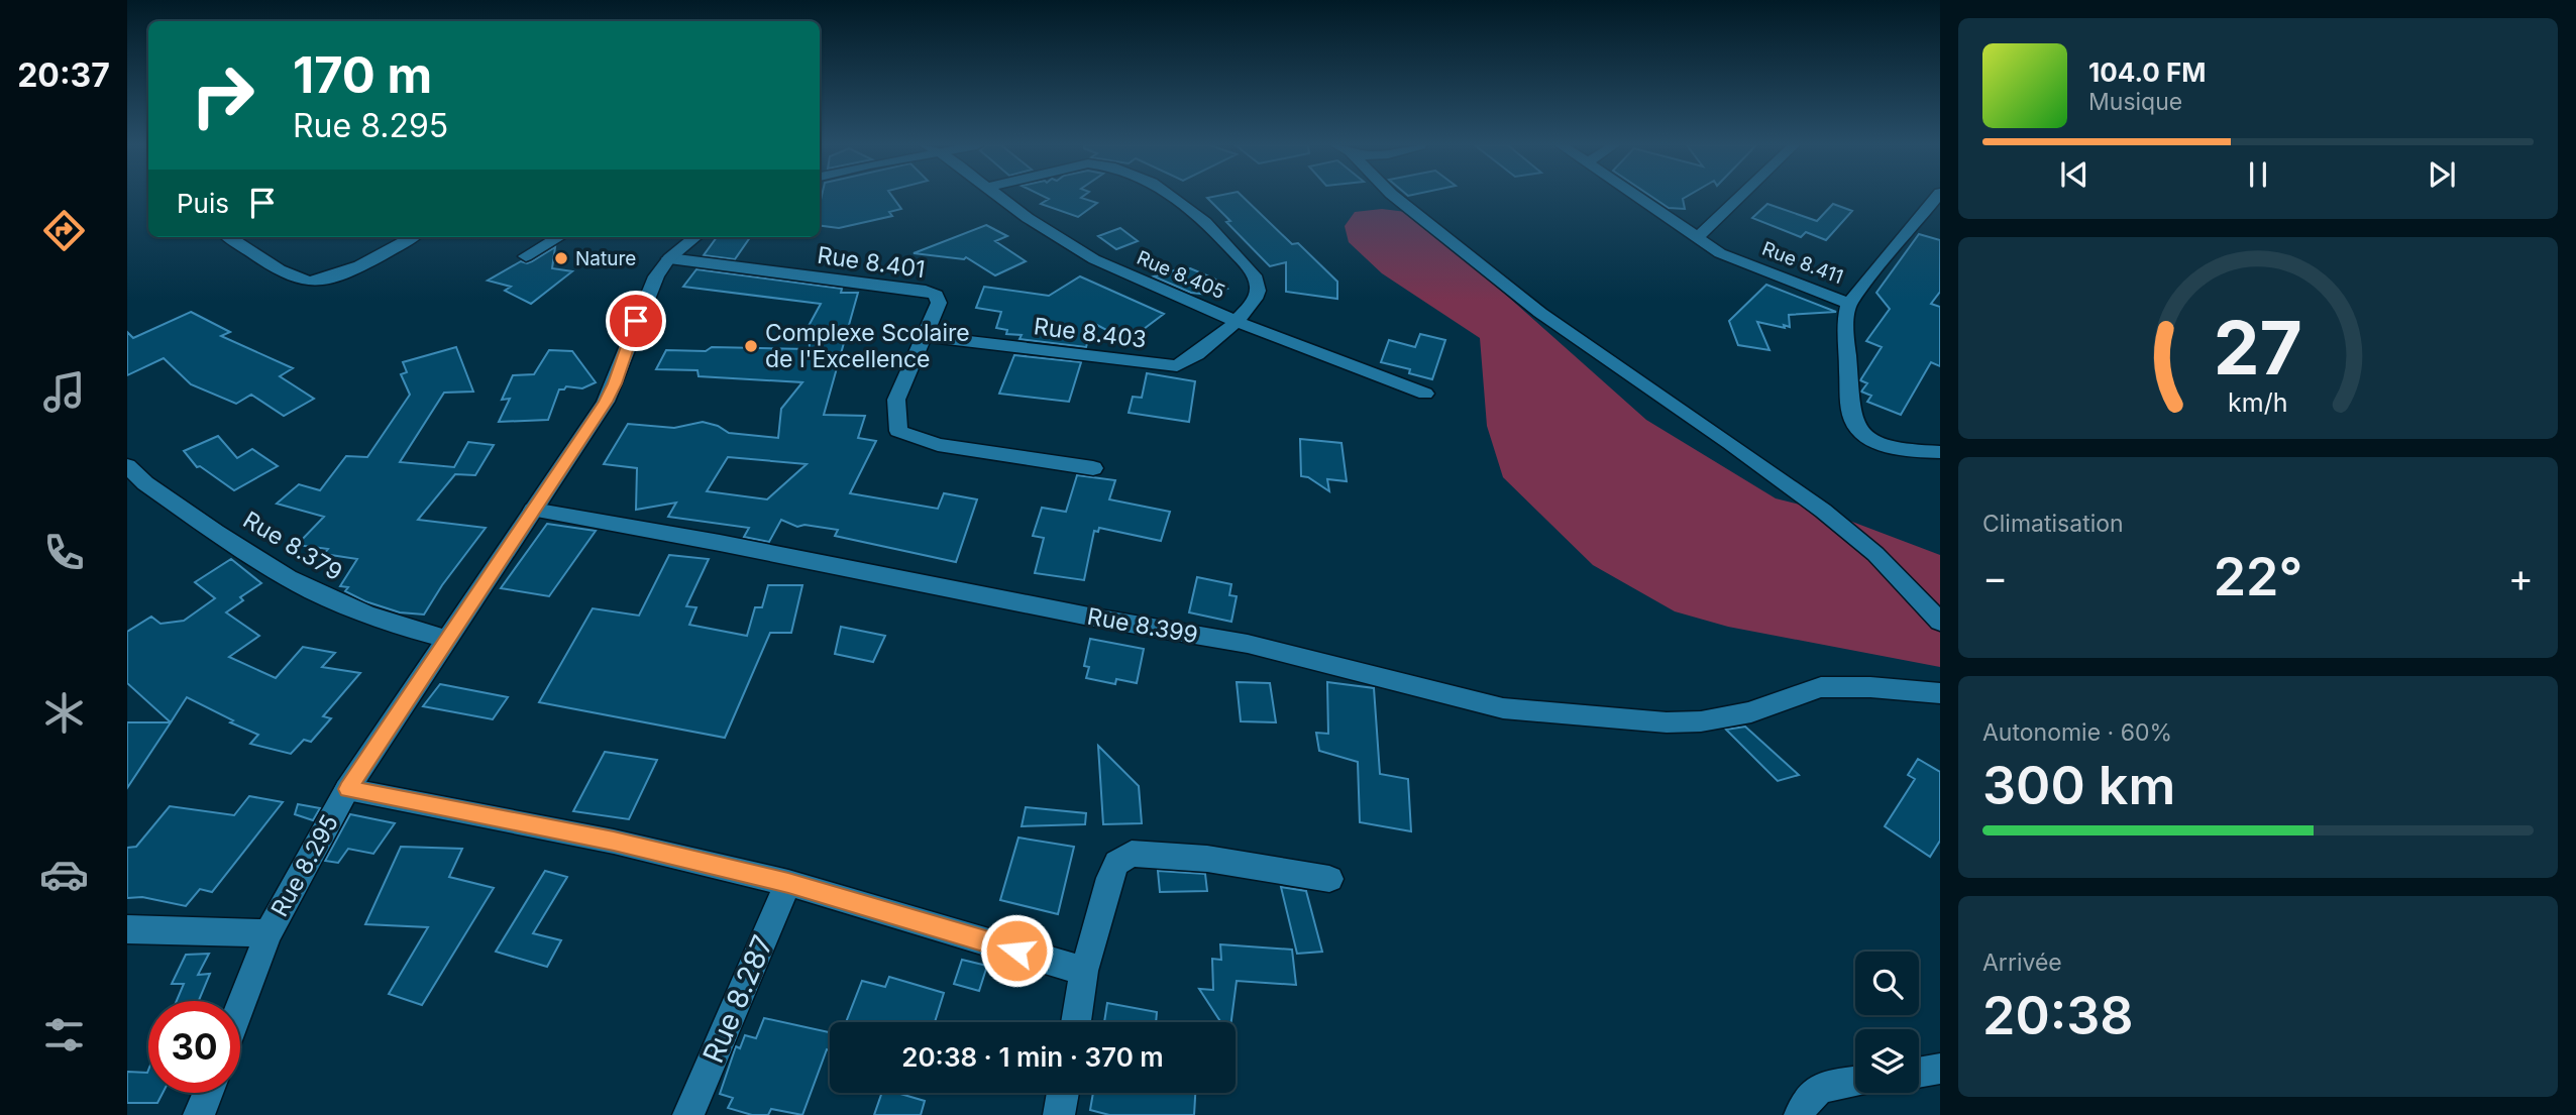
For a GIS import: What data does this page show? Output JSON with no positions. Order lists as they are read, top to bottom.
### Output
{
  "streets": {
    "street": [
      "Rue 8.401",
      "Rue 8.411",
      "Rue 8.405",
      "Rue 8.403",
      "Rue 8.379",
      "Rue 8.399",
      "Rue 8.295",
      "Rue 8.287"
    ]
  },
  "crossings": [
    ["Rue 8.401", "Rue 8.403"],
    ["Rue 8.401", "Rue 8.295"],
    ["Rue 8.405", "Rue 8.403"],
    ["Rue 8.379", "Rue 8.295"],
    ["Rue 8.399", "Rue 8.295"]
  ],
  "places": ["Nature", "Complexe Scolaire de l'Excellence"],
  "page": {
    "tabs": "20:37",
    "turn": ["170 m", "Rue 8.295"],
    "song": ["104.0 FM", "Musique"],
    "then": "Puis",
    "tile": [
      "Climatisation",
      ["Autonomie · 60%", "300 km"],
      ["Arrivée", "20:38"]
    ],
    "heat": ["−", "22°", "+"],
    "limit": "30",
    "trip": "20:38 · 1 min · 370 m",
    "gauge": ["27", "km/h"]
  }
}
